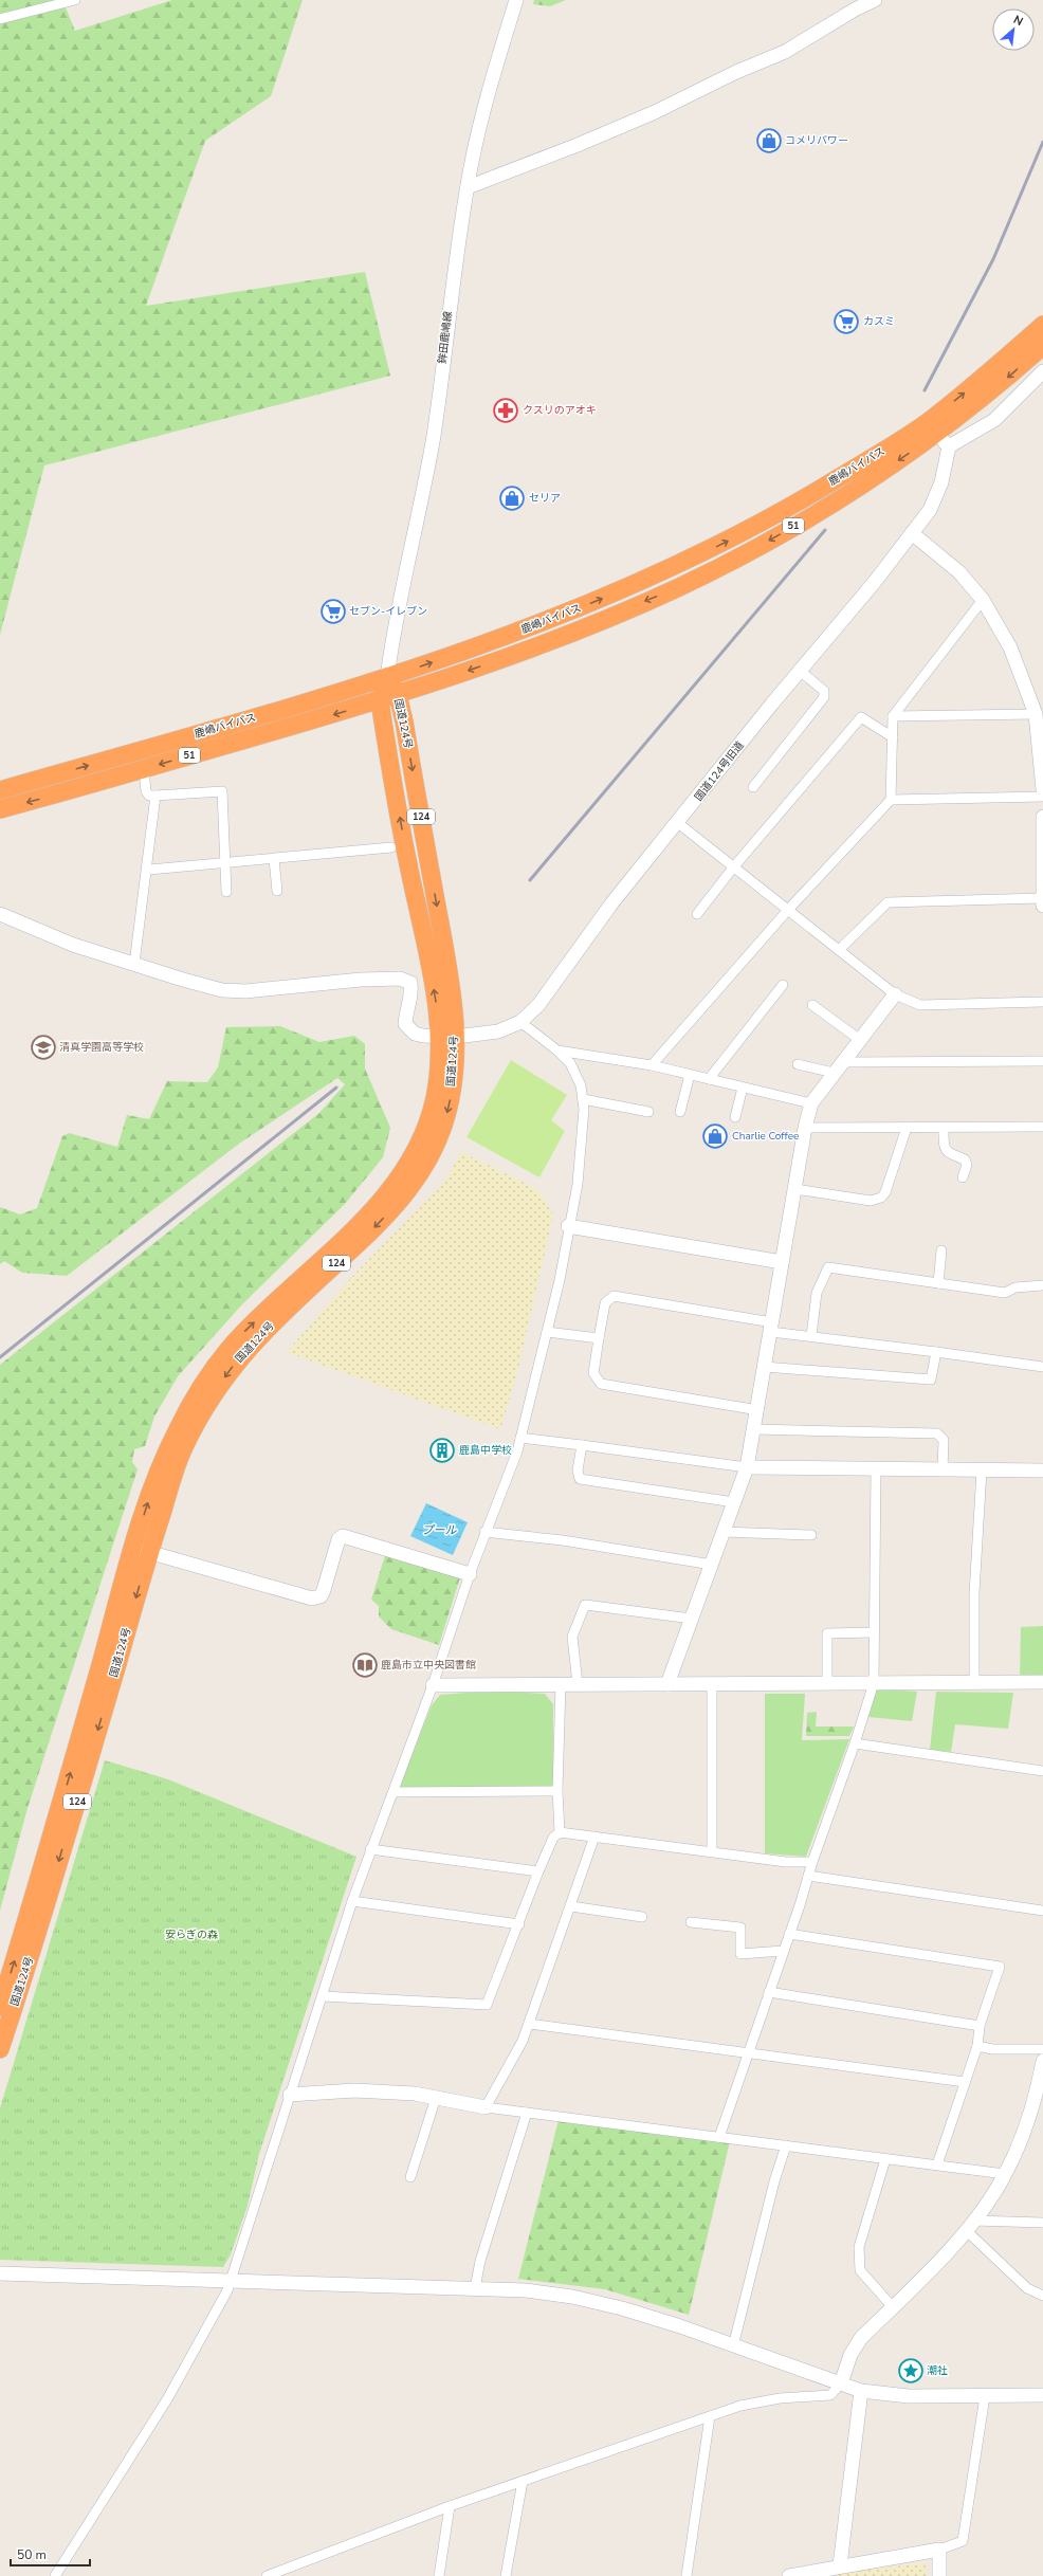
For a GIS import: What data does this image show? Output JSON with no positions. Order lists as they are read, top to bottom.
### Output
{
  "streets": {
    "highway": [
      "鹿嶋バイパス",
      "51",
      "国道124号",
      "124"
    ],
    "street": ["鉾田鹿嶋線", "国道124号旧道"]
  },
  "crossings": [
    ["鉾田鹿嶋線", "鹿嶋バイパス"],
    ["鉾田鹿嶋線", "国道124号"],
    ["鹿嶋バイパス", "国道124号"],
    ["鹿嶋バイパス", "国道124号旧道"],
    ["国道124号", "国道124号旧道"]
  ],
  "water": ["プール"],
  "parks": ["安らぎの森"],
  "places": {
    "shop": ["コメリパワー", "セリア", "Charlie Coffee"],
    "supermarket": ["カスミ", "セブン-イレブン"],
    "pharmacy": ["クスリのアオキ"],
    "school or university": ["清真学園高等学校"],
    "building": ["鹿島中学校"],
    "library": ["鹿島市立中央図書館"],
    "place": ["潮社"]
  },
  "scale_bar": "50 m",
  "north": "top right"
}
